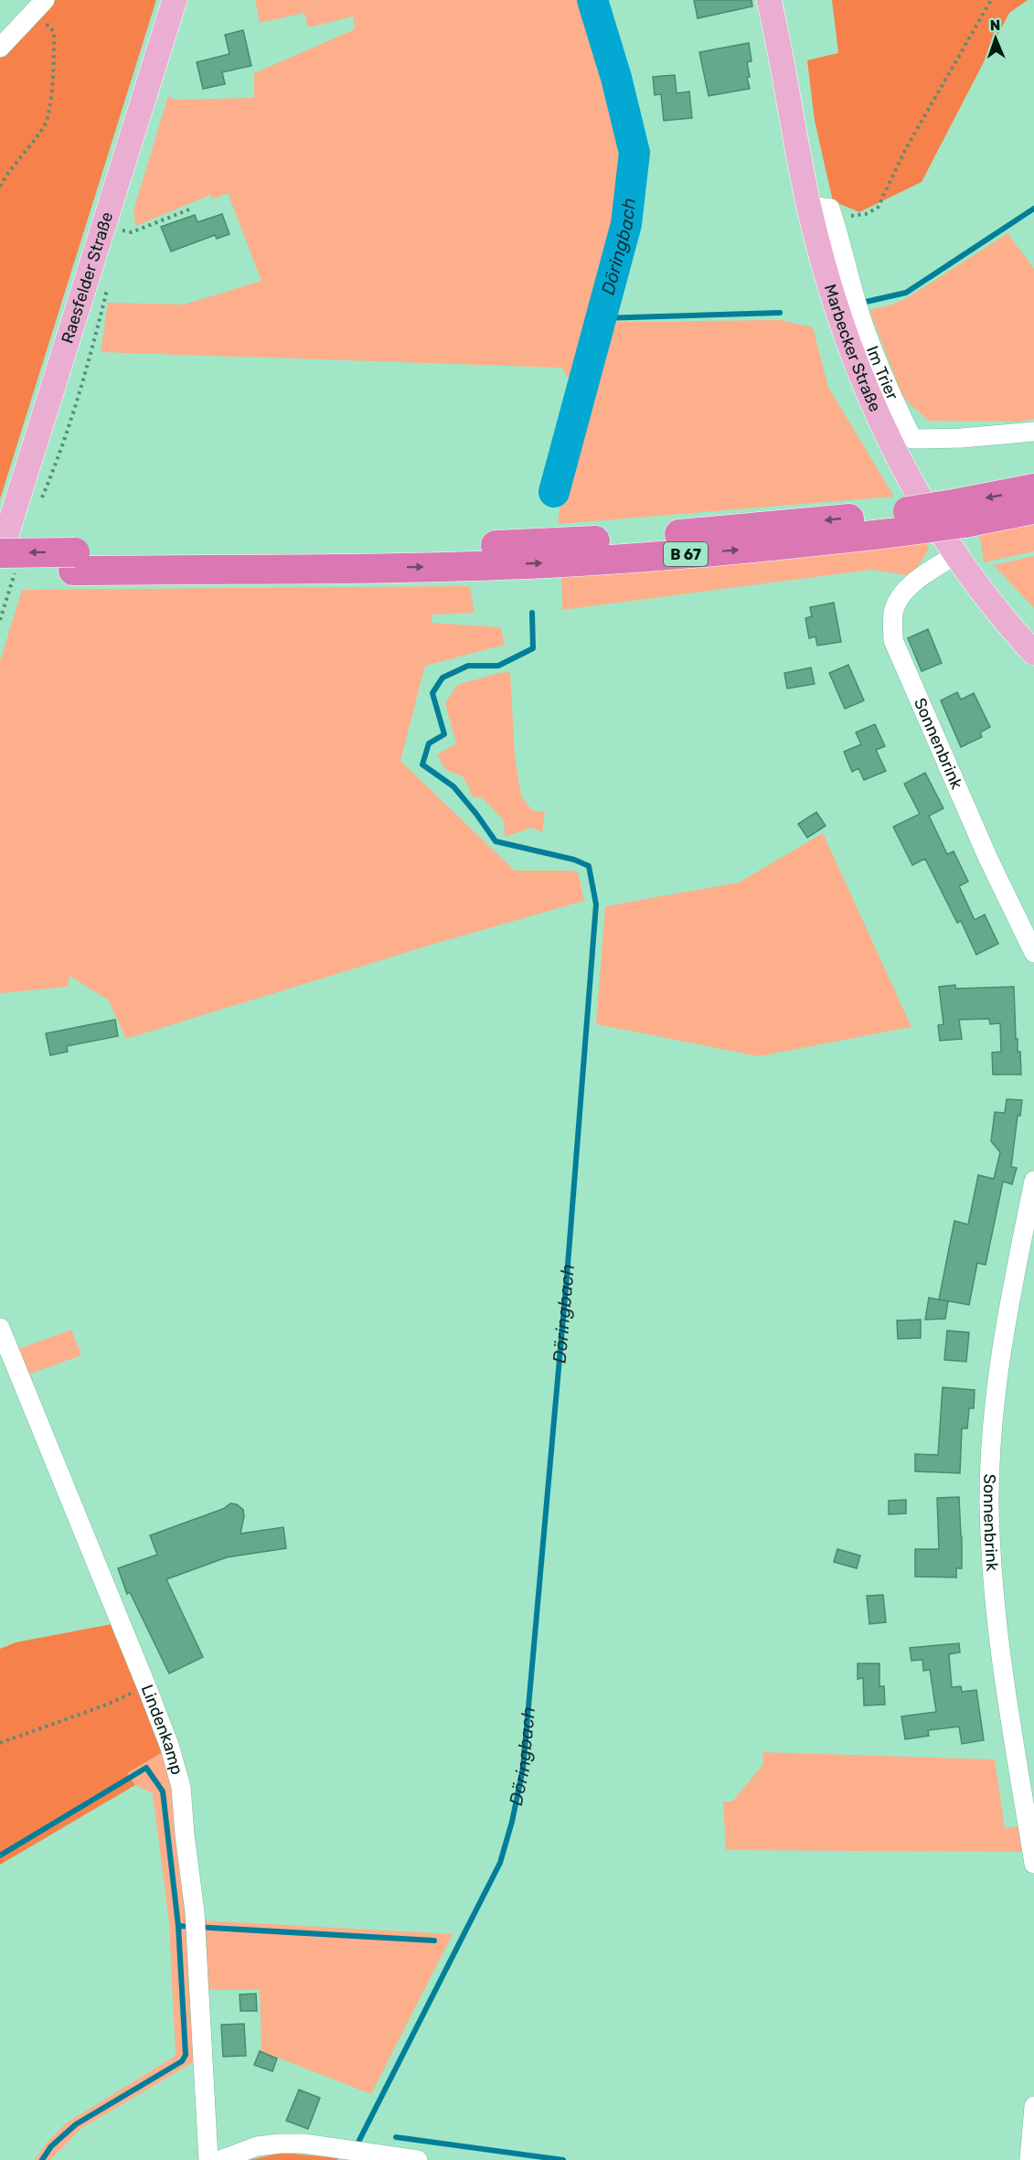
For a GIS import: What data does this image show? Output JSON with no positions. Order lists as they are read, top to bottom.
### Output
{
  "streets": {
    "highway": ["B 67"],
    "main road": ["Raesfelder Straße", "Marbecker Straße"],
    "street": ["Im Trier", "Sonnenbrink", "Lindenkamp"]
  },
  "crossings": [
    ["Raesfelder Straße", "B 67"],
    ["Marbecker Straße", "Im Trier"],
    ["Marbecker Straße", "Sonnenbrink"]
  ],
  "water": ["Döringbach"],
  "north": "top"
}
